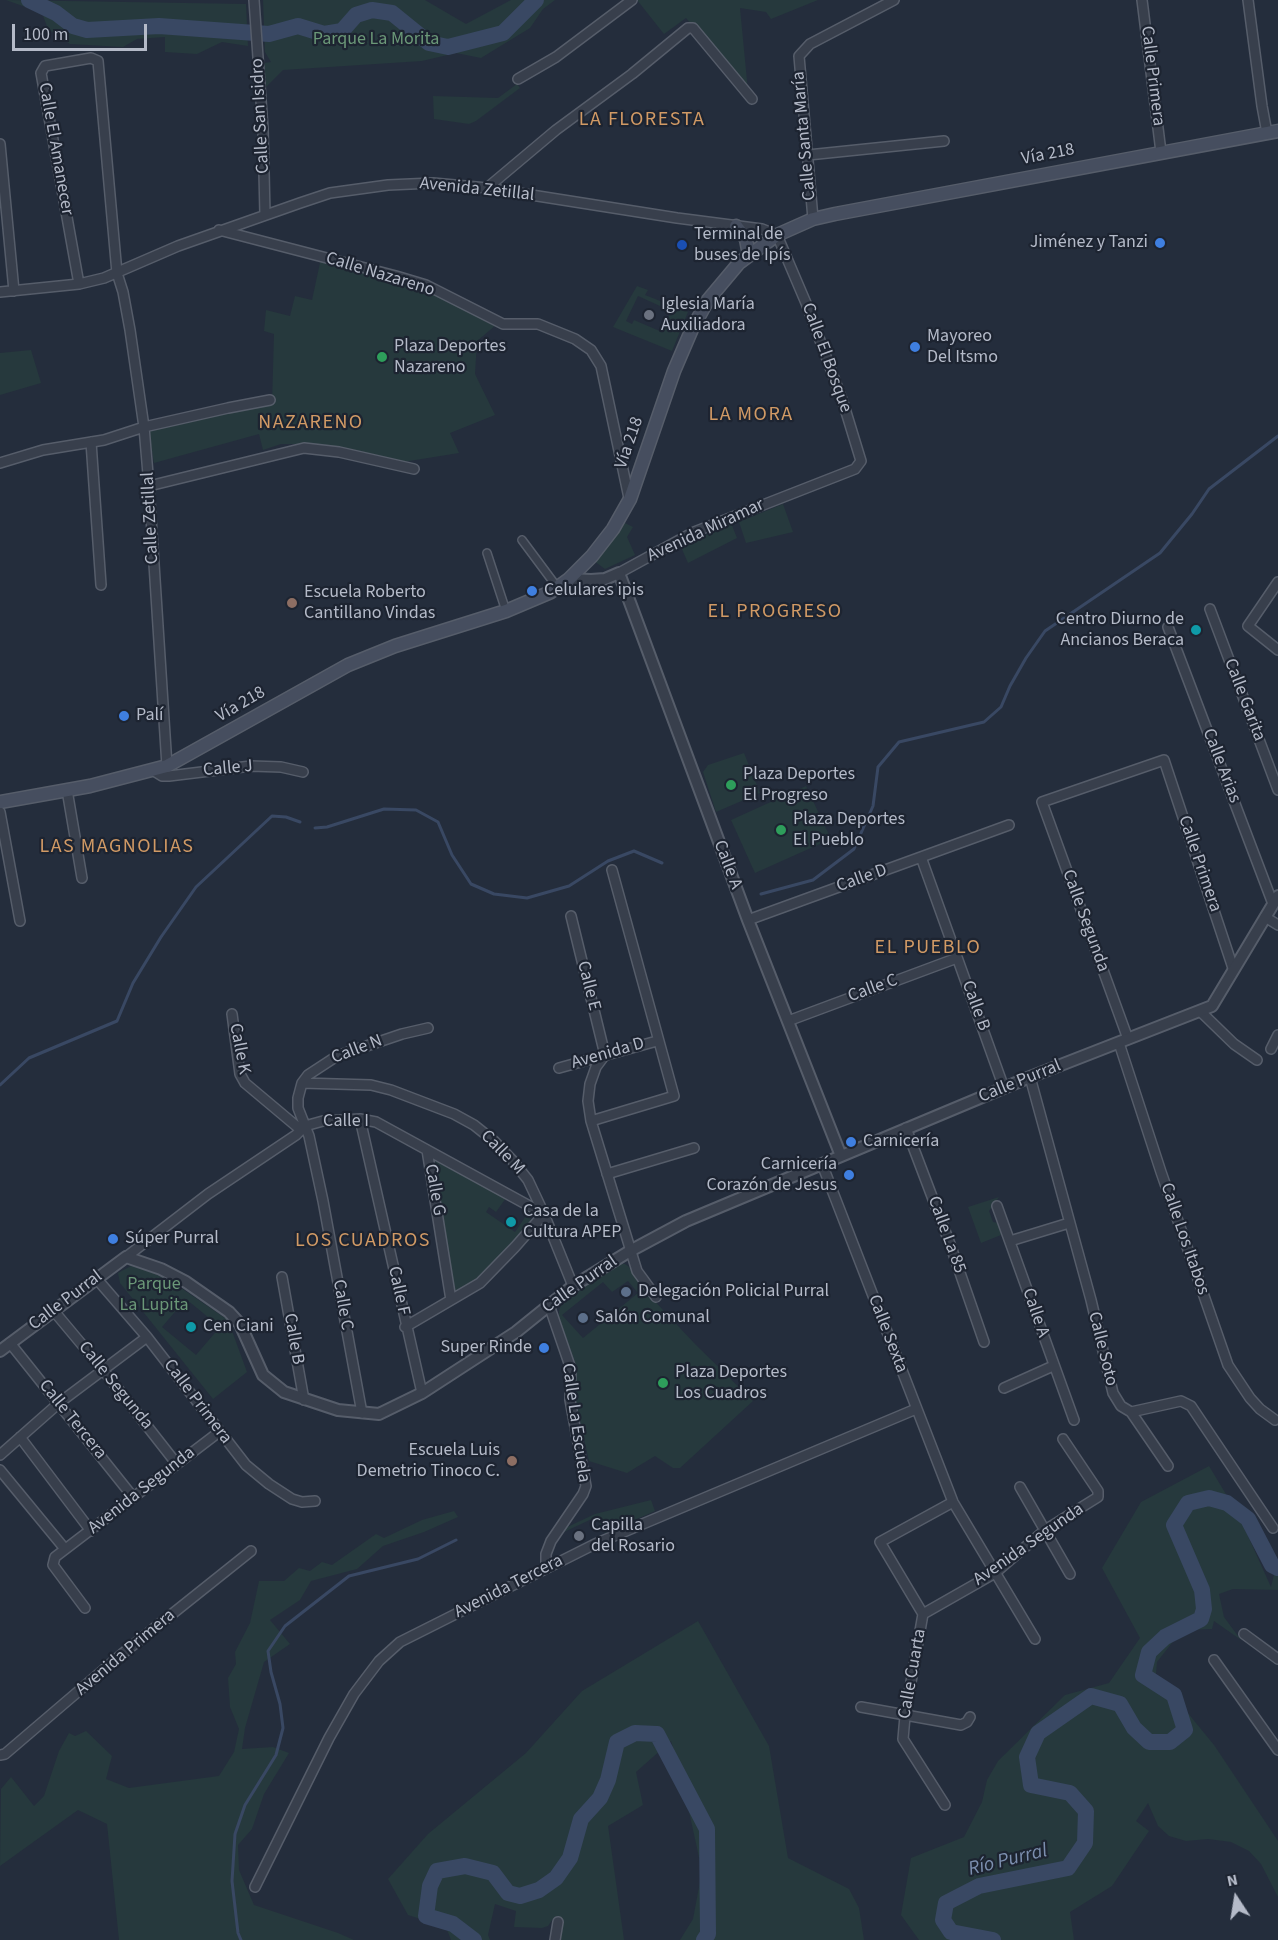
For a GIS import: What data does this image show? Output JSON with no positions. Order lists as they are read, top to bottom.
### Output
{
  "streets": {
    "main road": ["Vía 218"],
    "street": [
      "Calle Primera",
      "Calle San Isidro",
      "Calle Santa María",
      "Calle El Amanecer",
      "Avenida Zetillal",
      "Calle Nazareno",
      "Calle El Bosque",
      "Calle Zetillal",
      "Avenida Miramar",
      "Calle Garita",
      "Calle Arias",
      "Calle J",
      "Calle A",
      "Calle D",
      "Calle Segunda",
      "Calle E",
      "Calle C",
      "Calle B",
      "Calle K",
      "Calle N",
      "Avenida D",
      "Calle Purral",
      "Calle I",
      "Calle M",
      "Calle G",
      "Calle La 85",
      "Calle Los Itabos",
      "Calle F",
      "Calle Sexta",
      "Calle Soto",
      "Calle Tercera",
      "Calle La Escuela",
      "Avenida Segunda",
      "Avenida Tercera",
      "Avenida Primera",
      "Calle Cuarta"
    ]
  },
  "crossings": [
    ["Calle Primera", "Vía 218"],
    ["Calle Primera", "Calle Segunda"],
    ["Calle Primera", "Calle Purral"],
    ["Calle Primera", "Avenida Segunda"],
    ["Calle San Isidro", "Avenida Zetillal"],
    ["Calle Santa María", "Vía 218"],
    ["Calle El Amanecer", "Avenida Zetillal"],
    ["Calle El Amanecer", "Calle Zetillal"],
    ["Vía 218", "Avenida Zetillal"],
    ["Vía 218", "Calle Nazareno"],
    ["Vía 218", "Calle El Bosque"],
    ["Vía 218", "Calle Zetillal"],
    ["Vía 218", "Avenida Miramar"],
    ["Vía 218", "Calle J"],
    ["Avenida Zetillal", "Calle Nazareno"],
    ["Avenida Zetillal", "Calle El Bosque"],
    ["Avenida Zetillal", "Calle Zetillal"],
    ["Calle El Bosque", "Avenida Miramar"],
    ["Avenida Miramar", "Calle A"],
    ["Calle Arias", "Calle Purral"],
    ["Calle A", "Calle D"],
    ["Calle A", "Calle C"],
    ["Calle A", "Calle Purral"],
    ["Calle D", "Calle B"],
    ["Calle Segunda", "Calle Purral"],
    ["Calle Segunda", "Calle Los Itabos"],
    ["Calle Segunda", "Avenida Segunda"],
    ["Calle E", "Avenida D"],
    ["Calle C", "Calle B"],
    ["Calle C", "Calle K"],
    ["Calle C", "Calle Purral"],
    ["Calle C", "Calle I"],
    ["Calle B", "Calle Purral"],
    ["Calle K", "Calle I"],
    ["Calle N", "Calle M"],
    ["Calle Purral", "Calle I"],
    ["Calle Purral", "Calle La 85"],
    ["Calle Purral", "Calle Los Itabos"],
    ["Calle Purral", "Calle F"],
    ["Calle Purral", "Calle Sexta"],
    ["Calle Purral", "Calle Soto"],
    ["Calle Purral", "Calle Tercera"],
    ["Calle Purral", "Calle La Escuela"],
    ["Calle I", "Calle M"],
    ["Calle I", "Calle G"],
    ["Calle I", "Calle F"],
    ["Calle Sexta", "Avenida Tercera"],
    ["Calle Sexta", "Calle Cuarta"],
    ["Calle Tercera", "Avenida Segunda"],
    ["Calle La Escuela", "Avenida Tercera"],
    ["Avenida Segunda", "Calle Cuarta"]
  ],
  "districts": [
    "LA FLORESTA",
    "LA MORA",
    "NAZARENO",
    "EL PROGRESO",
    "LAS MAGNOLIAS",
    "EL PUEBLO",
    "LOS CUADROS"
  ],
  "water": ["Río Purral"],
  "parks": ["Parque La Morita", "Parque La Lupita"],
  "places": [
    "Jiménez y Tanzi",
    "Terminal de buses de Ipís",
    "Iglesia María Auxiliadora",
    "Mayoreo Del Itsmo",
    "Plaza Deportes Nazareno",
    "Celulares ipis",
    "Escuela Roberto Cantillano Vindas",
    "Centro Diurno de Ancianos Beraca",
    "Palí",
    "Plaza Deportes El Progreso",
    "Plaza Deportes El Pueblo",
    "Carnicería",
    "Carnicería Corazón de Jesus",
    "Casa de la Cultura APEP",
    "Súper Purral",
    "Delegación Policial Purral",
    "Salón Comunal",
    "Cen Ciani",
    "Super Rinde",
    "Plaza Deportes Los Cuadros",
    "Escuela Luis Demetrio Tinoco C.",
    "Capilla del Rosario"
  ],
  "scale_bar": "100 m",
  "north": "top"
}
